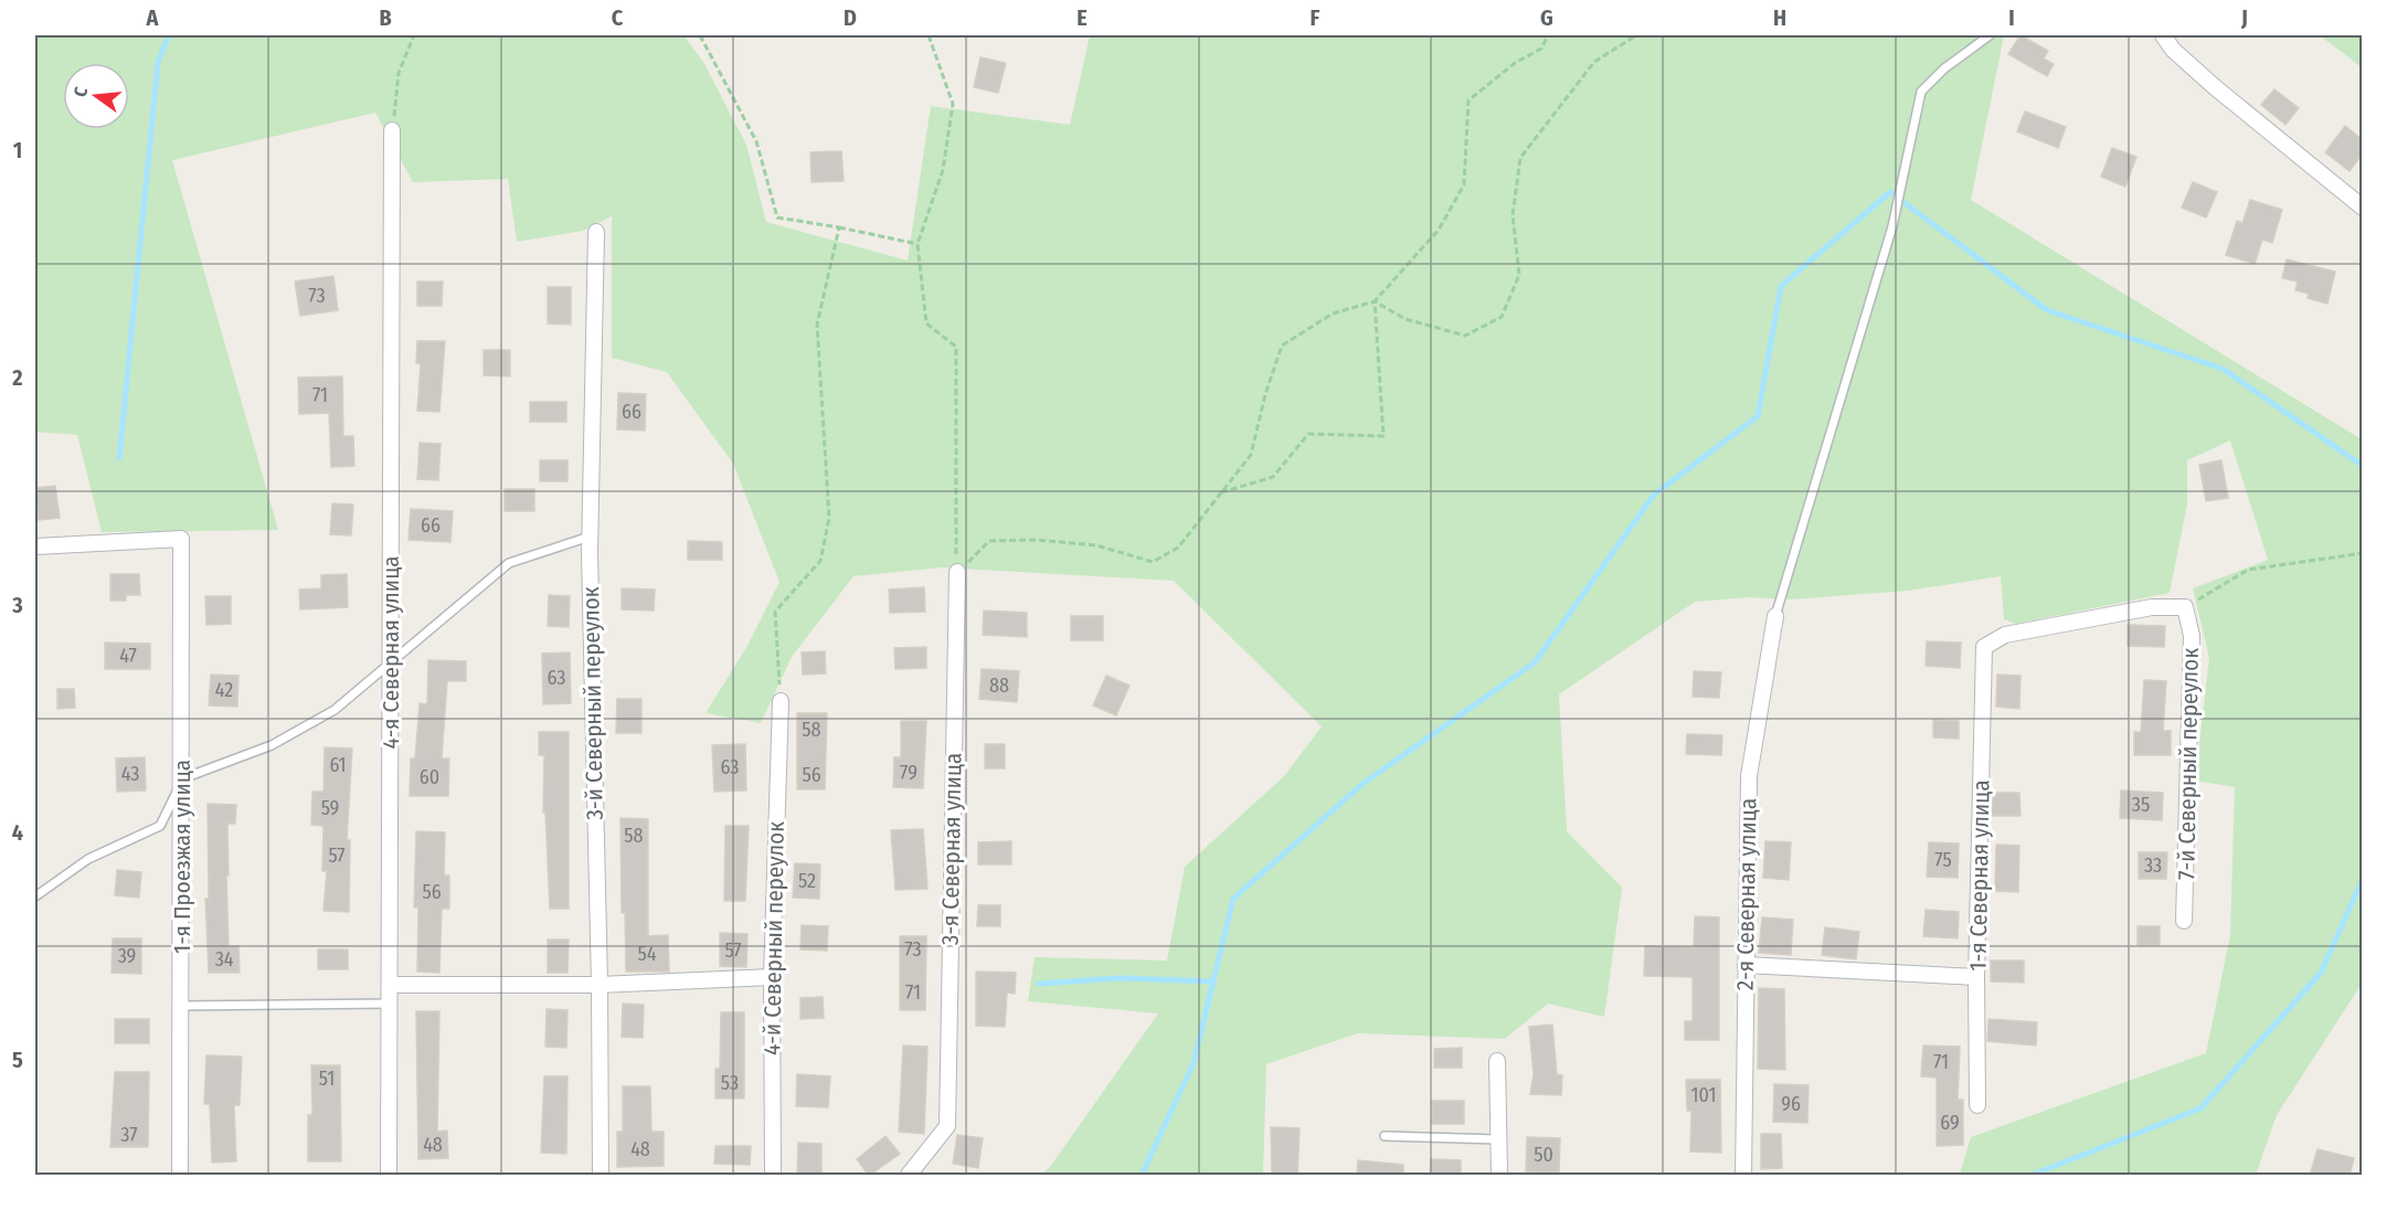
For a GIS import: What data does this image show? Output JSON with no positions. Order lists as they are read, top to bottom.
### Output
{
  "streets": {
    "street": [
      "4-я Северная улица",
      "3-й Северный переулок",
      "7-й Северный переулок",
      "3-я Северная улица",
      "1-я Проезжая улица",
      "1-я Северная улица",
      "2-я Северная улица",
      "4-й Северный переулок"
    ]
  },
  "crossings": [
    ["7-й Северный переулок", "1-я Северная улица"]
  ],
  "house_numbers": [
    "73",
    "71",
    "66",
    "66",
    "47",
    "63",
    "88",
    "42",
    "58",
    "61",
    "63",
    "79",
    "43",
    "56",
    "60",
    "35",
    "59",
    "58",
    "57",
    "75",
    "33",
    "52",
    "56",
    "73",
    "57",
    "54",
    "39",
    "34",
    "71",
    "71",
    "51",
    "53",
    "101",
    "96",
    "69",
    "37",
    "48",
    "48",
    "50"
  ],
  "north": "left",
  "grid": {
    "columns": [
      "A",
      "B",
      "C",
      "D",
      "E",
      "F",
      "G",
      "H",
      "I",
      "J"
    ],
    "rows": [
      "1",
      "2",
      "3",
      "4",
      "5"
    ]
  }
}
